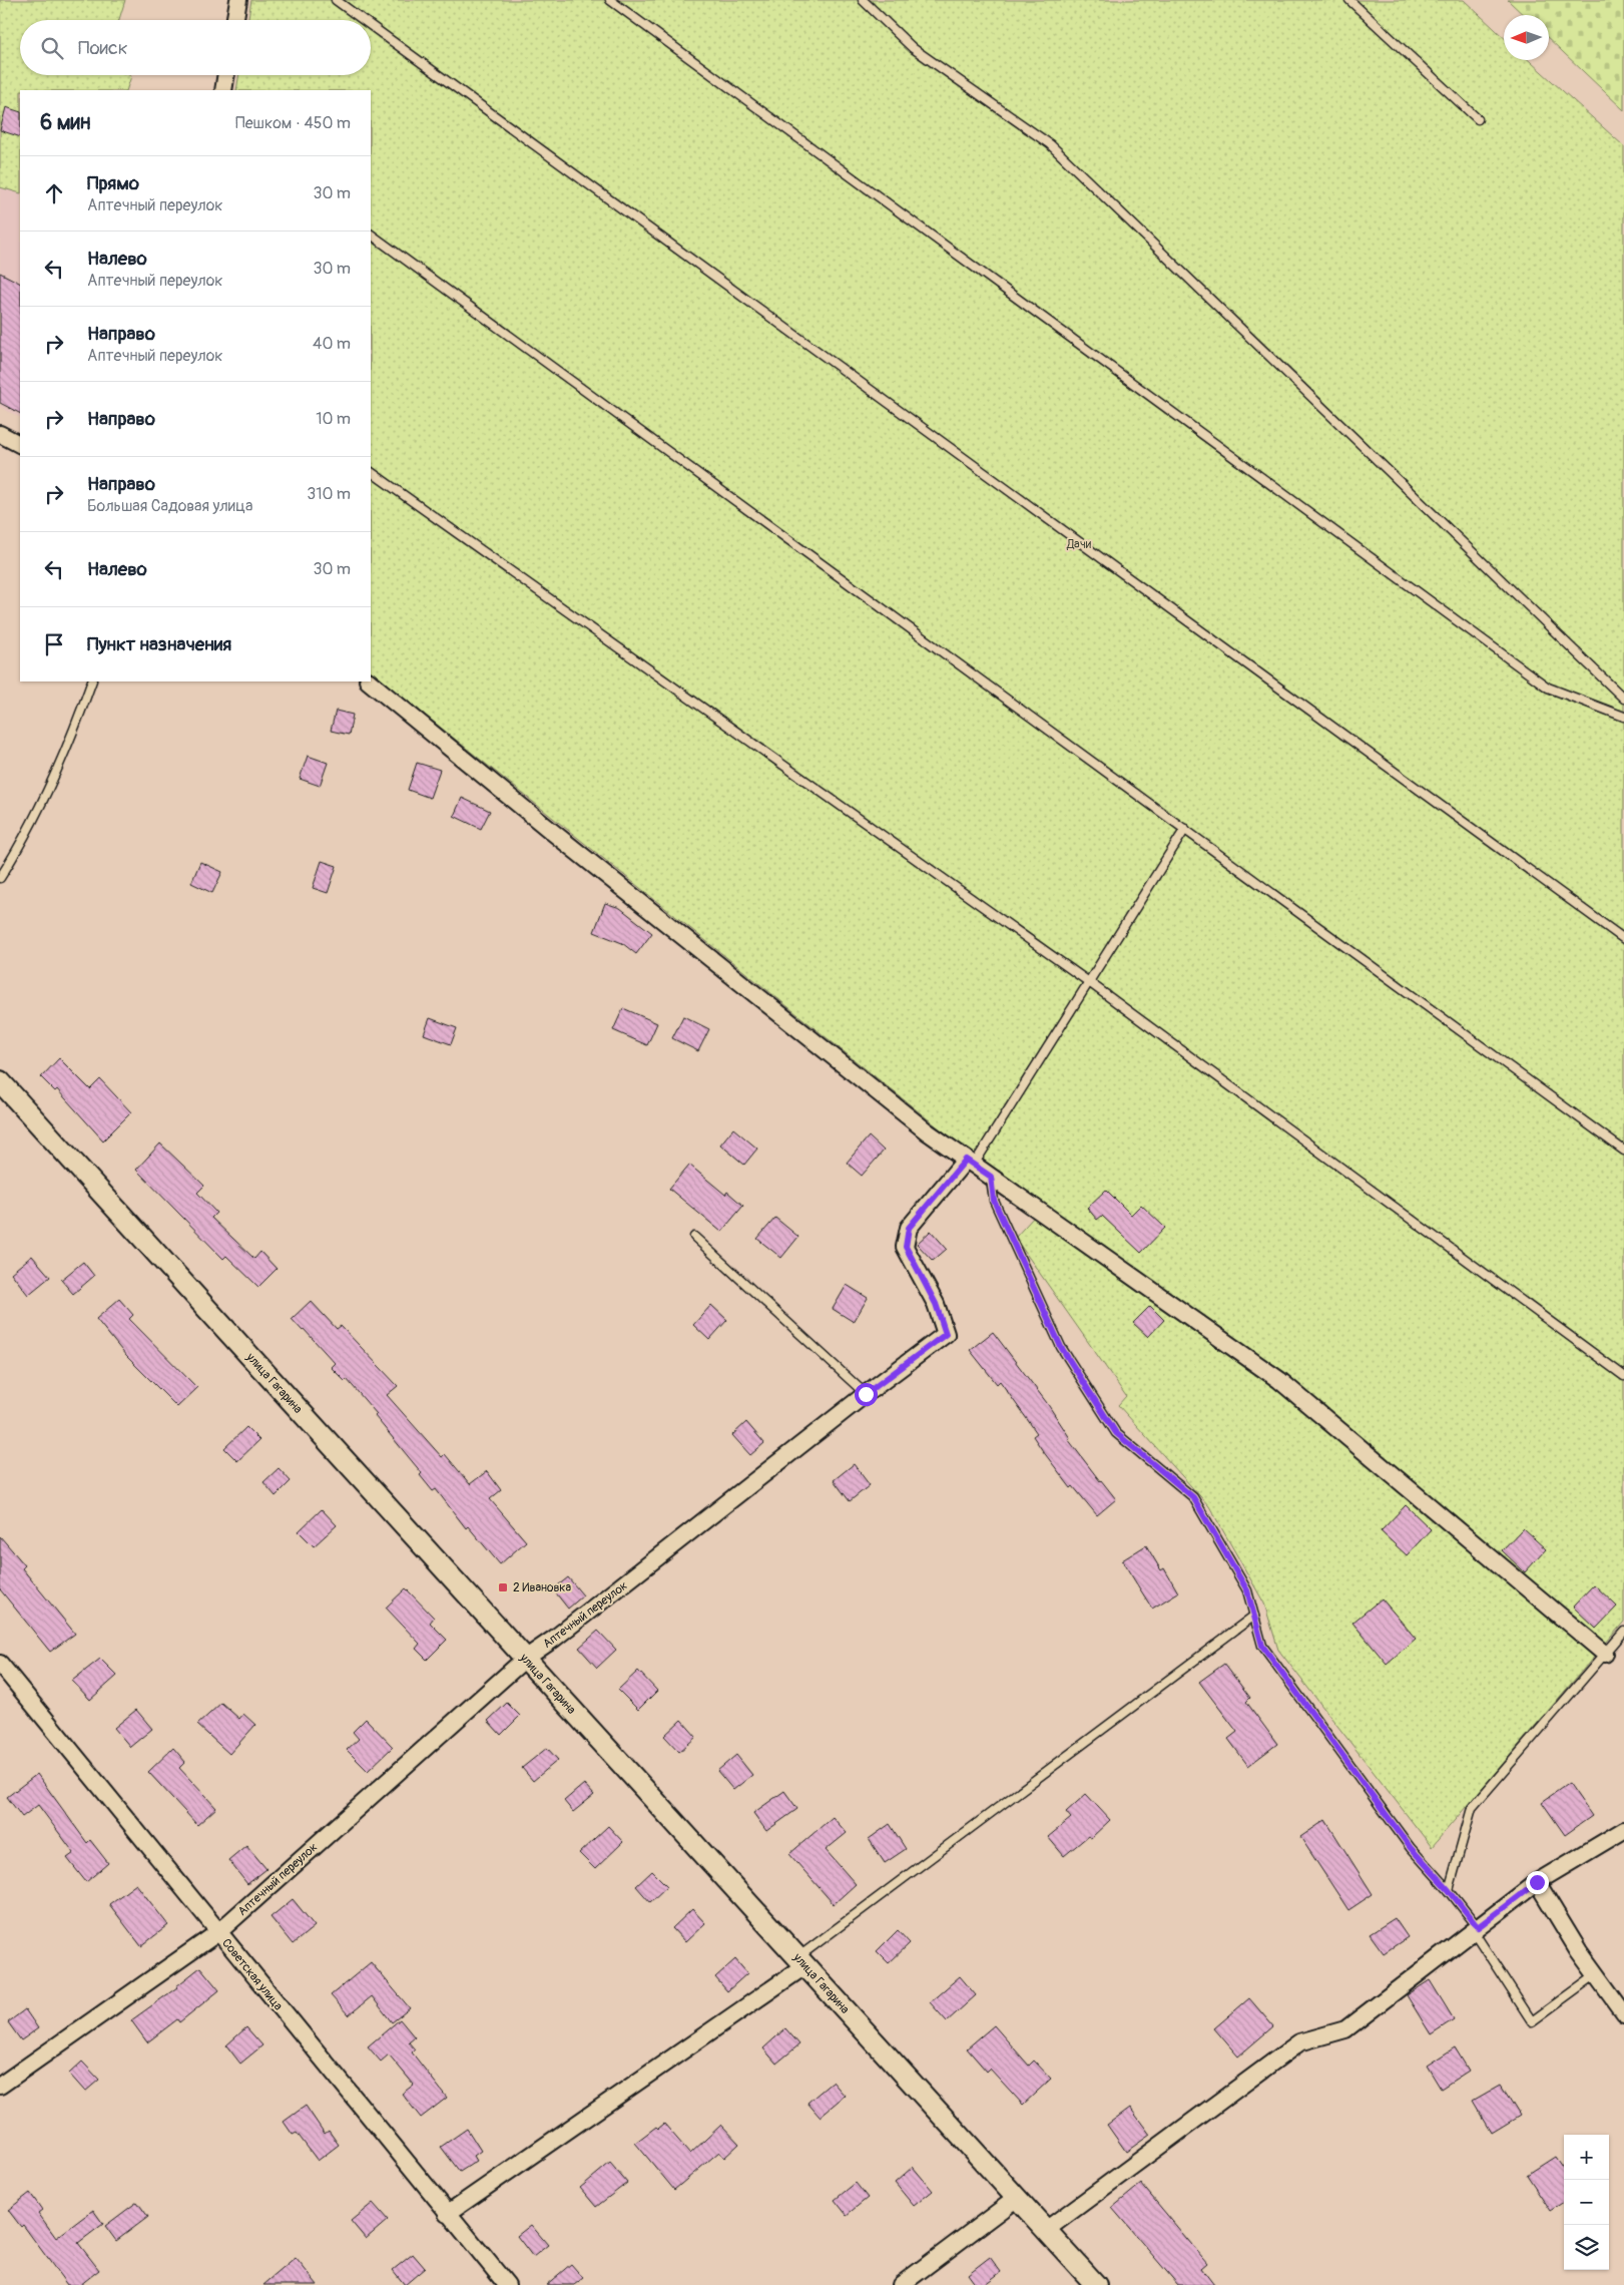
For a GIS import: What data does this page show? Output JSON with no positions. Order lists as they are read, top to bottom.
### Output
{
  "streets": {
    "street": ["улица Гагарина", "Аптечный переулок", "Советская улица"]
  },
  "crossings": [
    ["улица Гагарина", "Аптечный переулок"],
    ["Аптечный переулок", "Советская улица"]
  ],
  "parks": ["Дачи"],
  "places": {
    "transit": ["2 Ивановка"]
  },
  "north": "left",
  "page": {
    "search": "Поиск",
    "heading": ["6 мин", "Пешком · 450 m"],
    "list": [
      ["Прямо", "Аптечный переулок", "30 m"],
      ["Налево", "Аптечный переулок", "30 m"],
      ["Направо", "Аптечный переулок", "40 m"],
      ["Направо", "10 m"],
      ["Направо", "Большая Садовая улица", "310 m"],
      ["Налево", "30 m"],
      "Пункт назначения"
    ],
    "map_buttons": ["+", "−"]
  }
}
